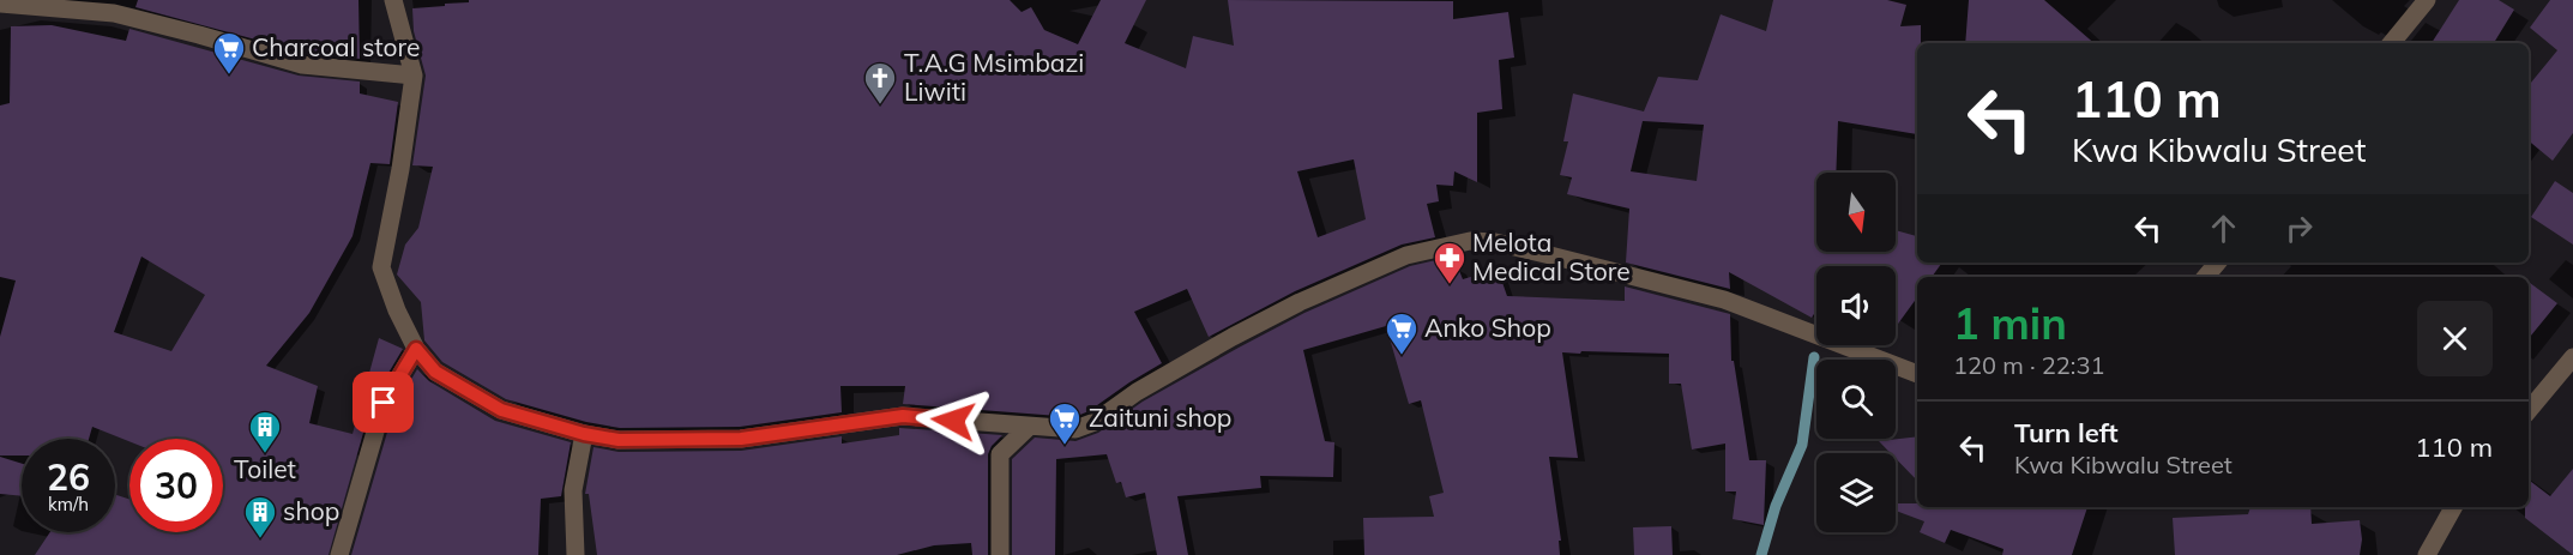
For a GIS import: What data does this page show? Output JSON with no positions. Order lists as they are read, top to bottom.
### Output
{
  "places": {
    "supermarket": ["Charcoal store", "Anko Shop", "Zaituni shop"],
    "church": ["T.A.G Msimbazi Liwiti"],
    "pharmacy": ["Melota Medical Store"],
    "building": ["Toilet", "shop"]
  },
  "north": "bottom",
  "page": {
    "turn": ["110 m", "Kwa Kibwalu Street"],
    "heading": ["1 min", "120 m · 22:31"],
    "list": [
      {
        "name": "Turn left",
        "note": "Kwa Kibwalu Street",
        "value": "110 m"
      }
    ],
    "speed": "26 km/h",
    "limit": "30"
  }
}
